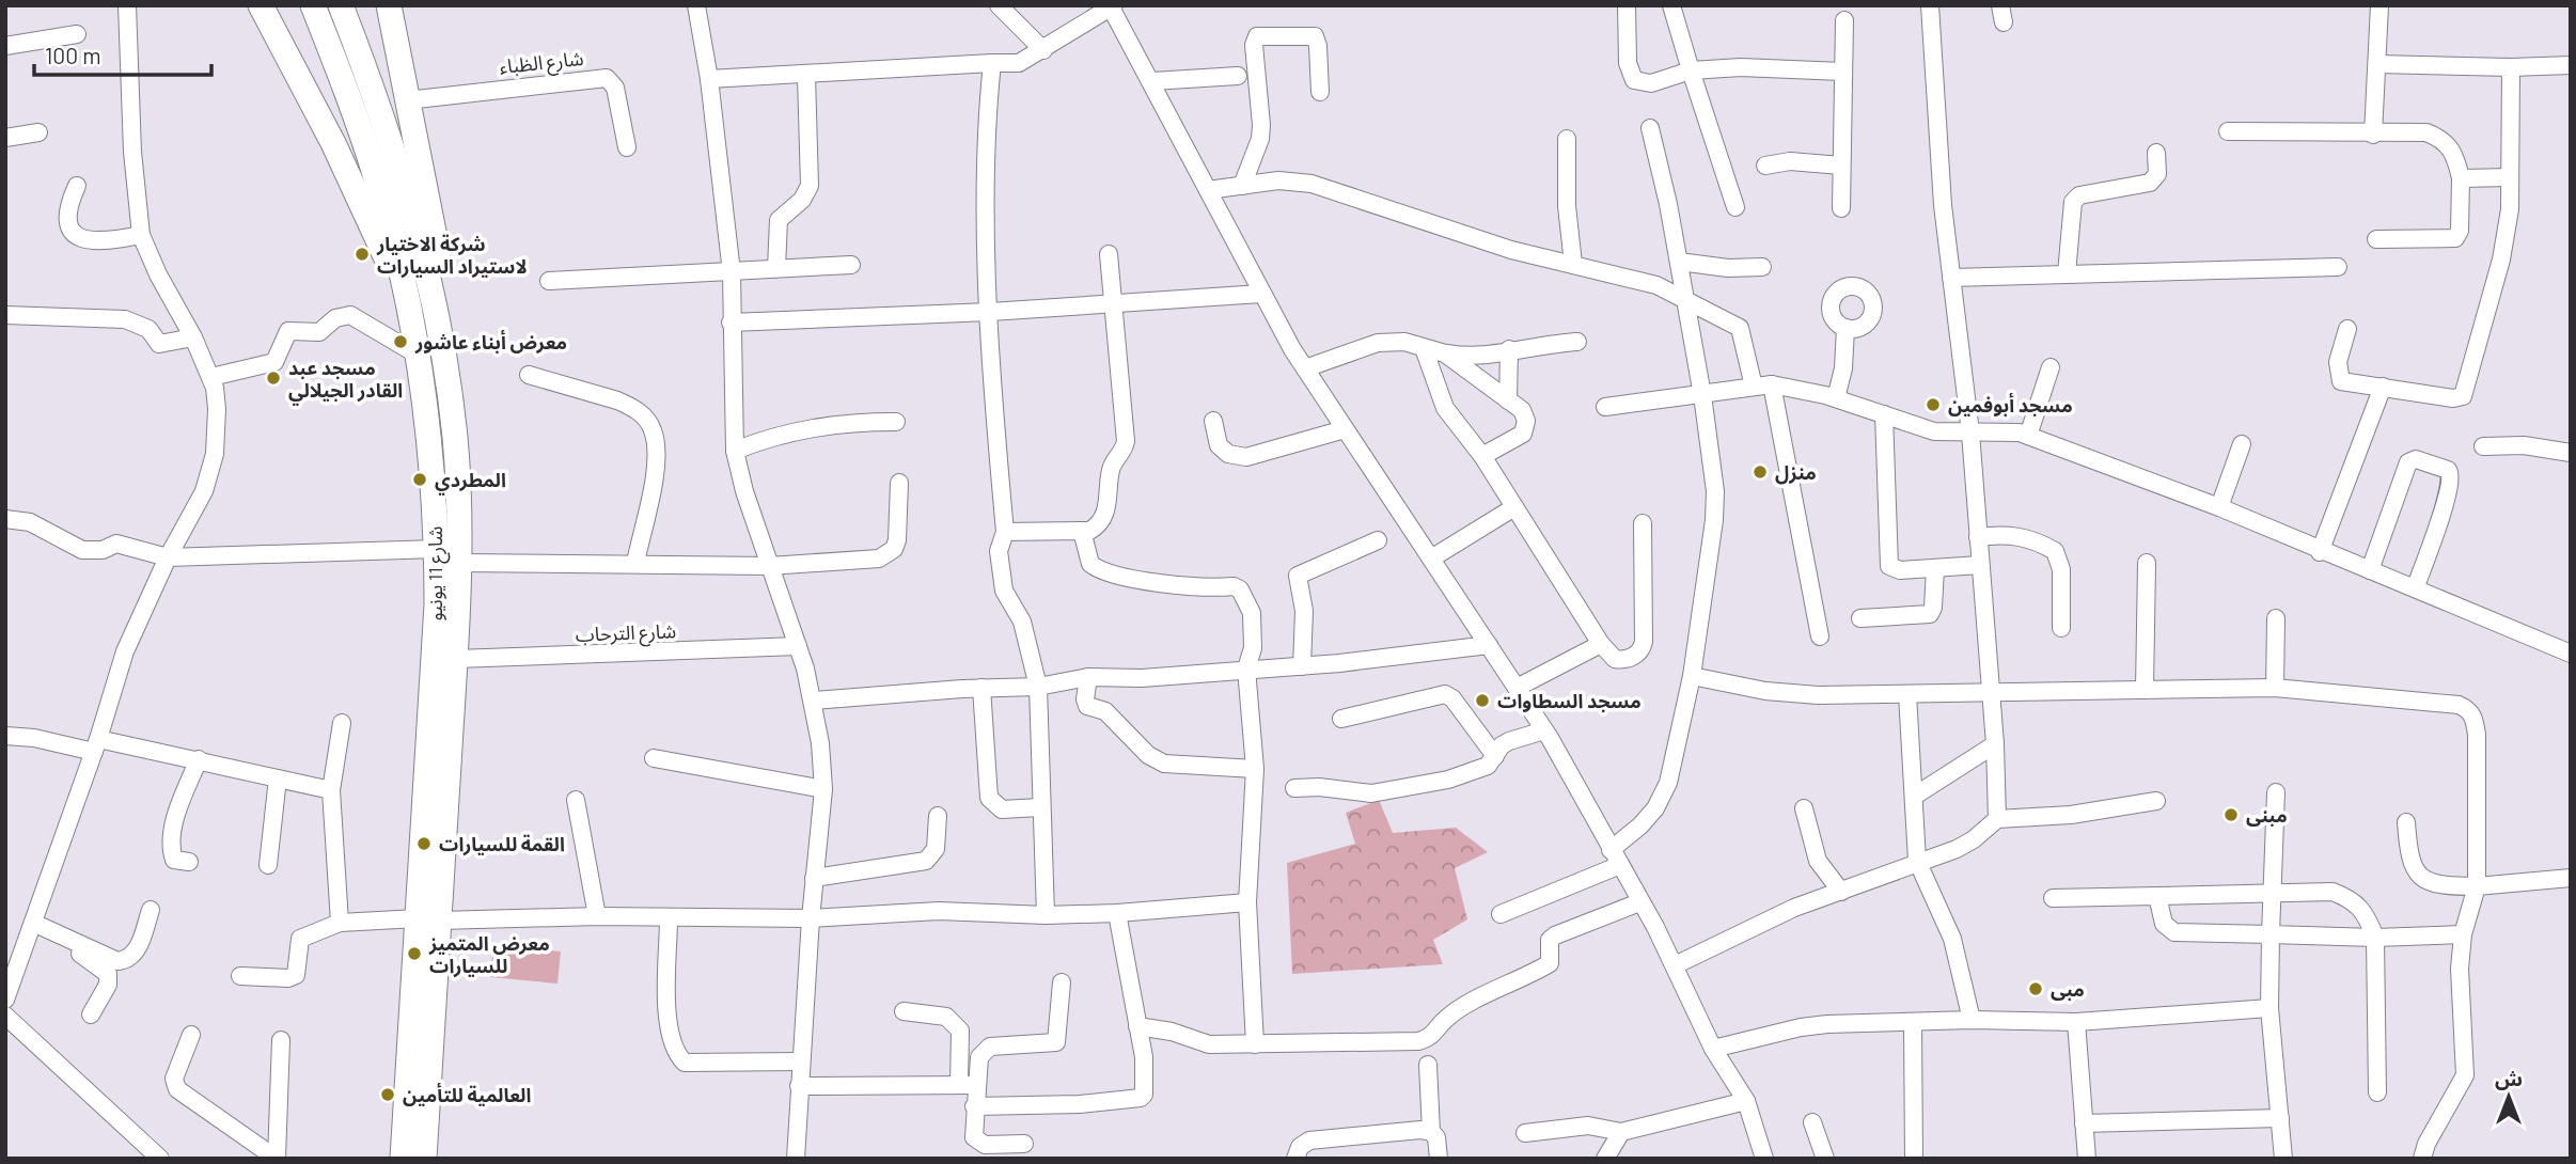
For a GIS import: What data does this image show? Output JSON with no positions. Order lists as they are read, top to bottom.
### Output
{
  "streets": {
    "highway": ["شارع 11 يونيو"],
    "street": ["شارع الظباء", "شارع الترحاب"]
  },
  "crossings": [
    ["شارع 11 يونيو", "شارع الترحاب"]
  ],
  "places": [
    "شركة الاختيار لاستيراد السيارات",
    "معرض أبناء عاشور",
    "مسجد عبد القادر الجيلالي",
    "مسجد أبوفمين",
    "منزل",
    "المطردي",
    "مسجد السطاوات",
    "مبنى",
    "القمة للسيارات",
    "معرض المتميز للسيارات",
    "مبى",
    "العالمية للتأمين"
  ],
  "scale_bar": "100 m",
  "north": "top"
}
